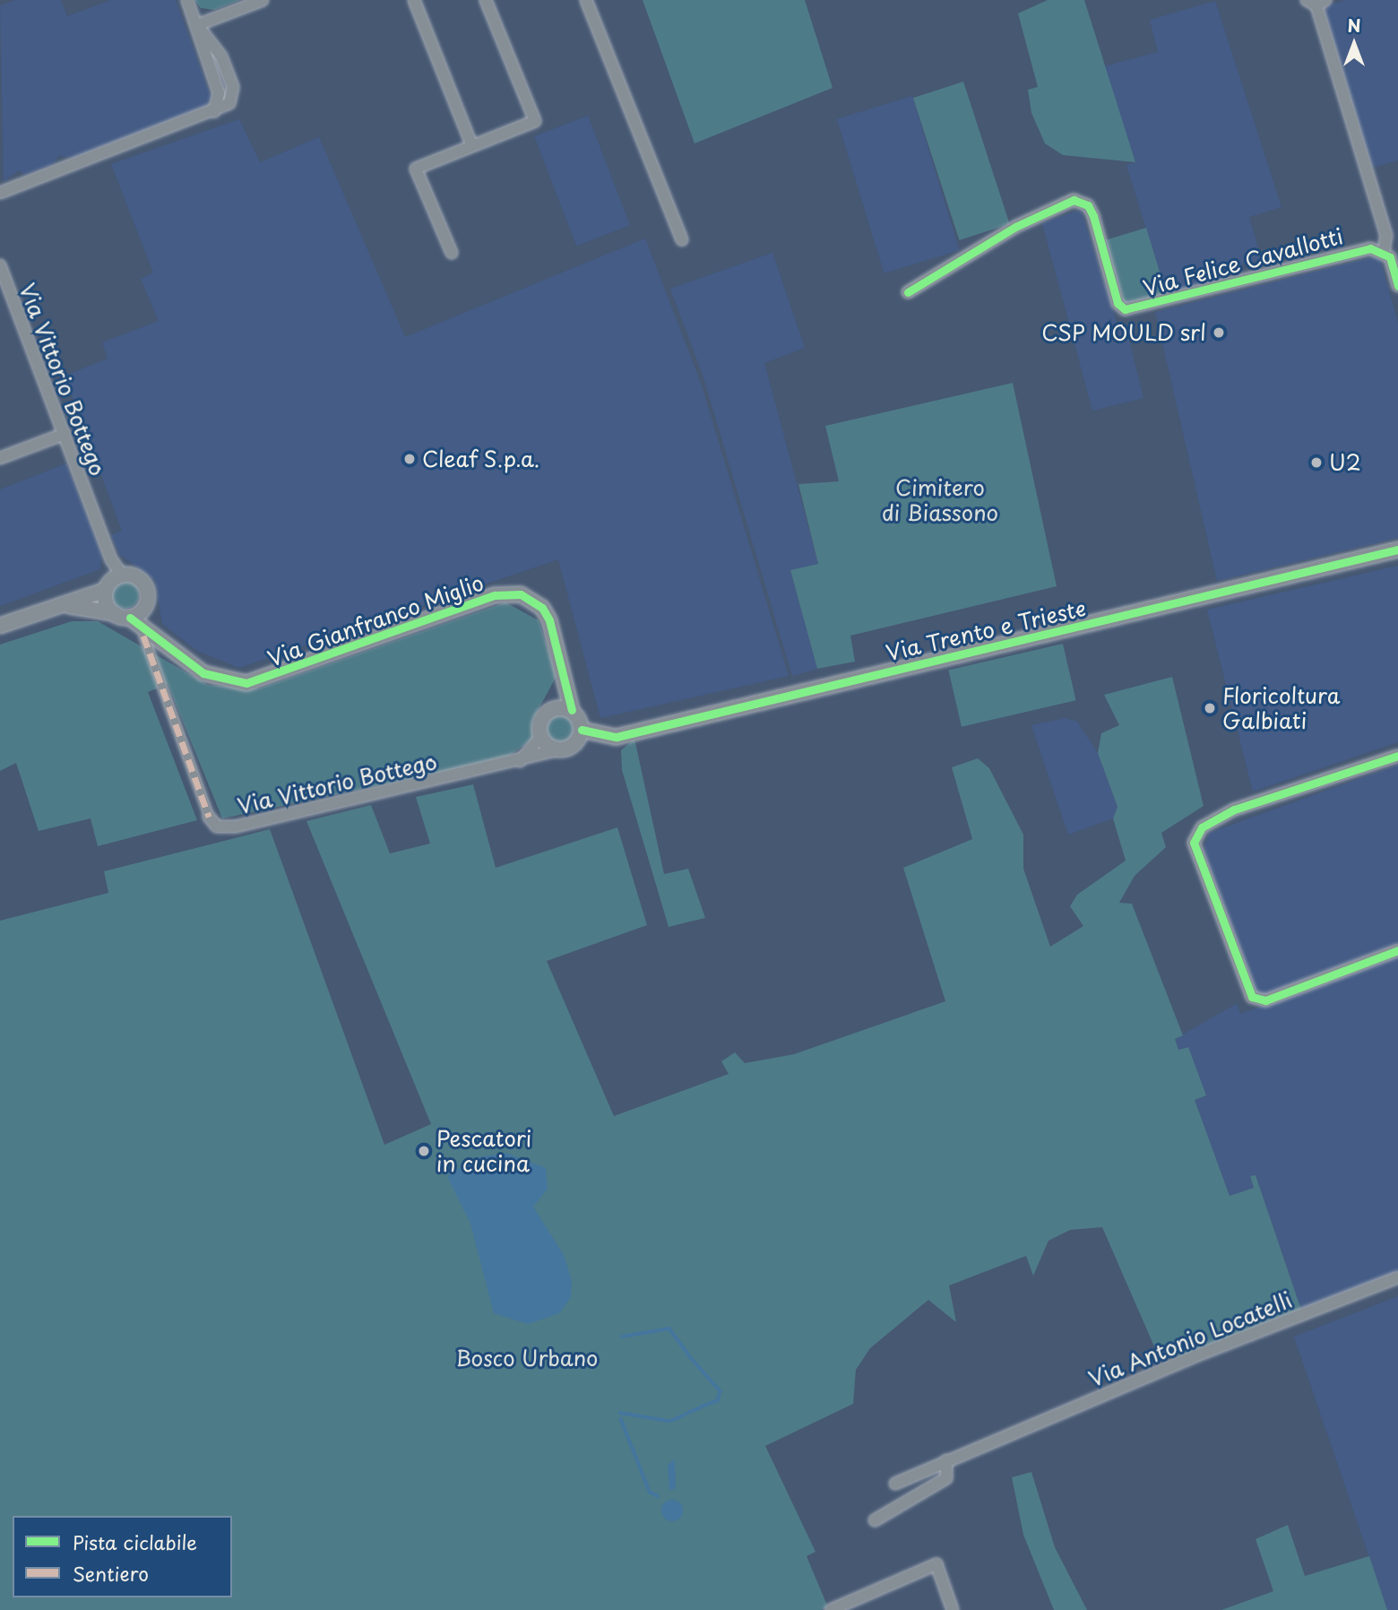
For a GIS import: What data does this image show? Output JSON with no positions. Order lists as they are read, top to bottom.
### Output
{
  "streets": {
    "street": [
      "Via Felice Cavallotti",
      "Via Vittorio Bottego",
      "Via Gianfranco Miglio",
      "Via Trento e Trieste",
      "Via Antonio Locatelli"
    ]
  },
  "crossings": [
    ["Via Vittorio Bottego", "Via Gianfranco Miglio"],
    ["Via Vittorio Bottego", "Via Trento e Trieste"],
    ["Via Gianfranco Miglio", "Via Trento e Trieste"]
  ],
  "parks": ["Cimitero di Biassono", "Bosco Urbano"],
  "places": [
    "CSP MOULD srl",
    "Cleaf S.p.a.",
    "U2",
    "Floricoltura Galbiati",
    "Pescatori in cucina"
  ],
  "legend": ["Pista ciclabile", "Sentiero"],
  "north": "top"
}
